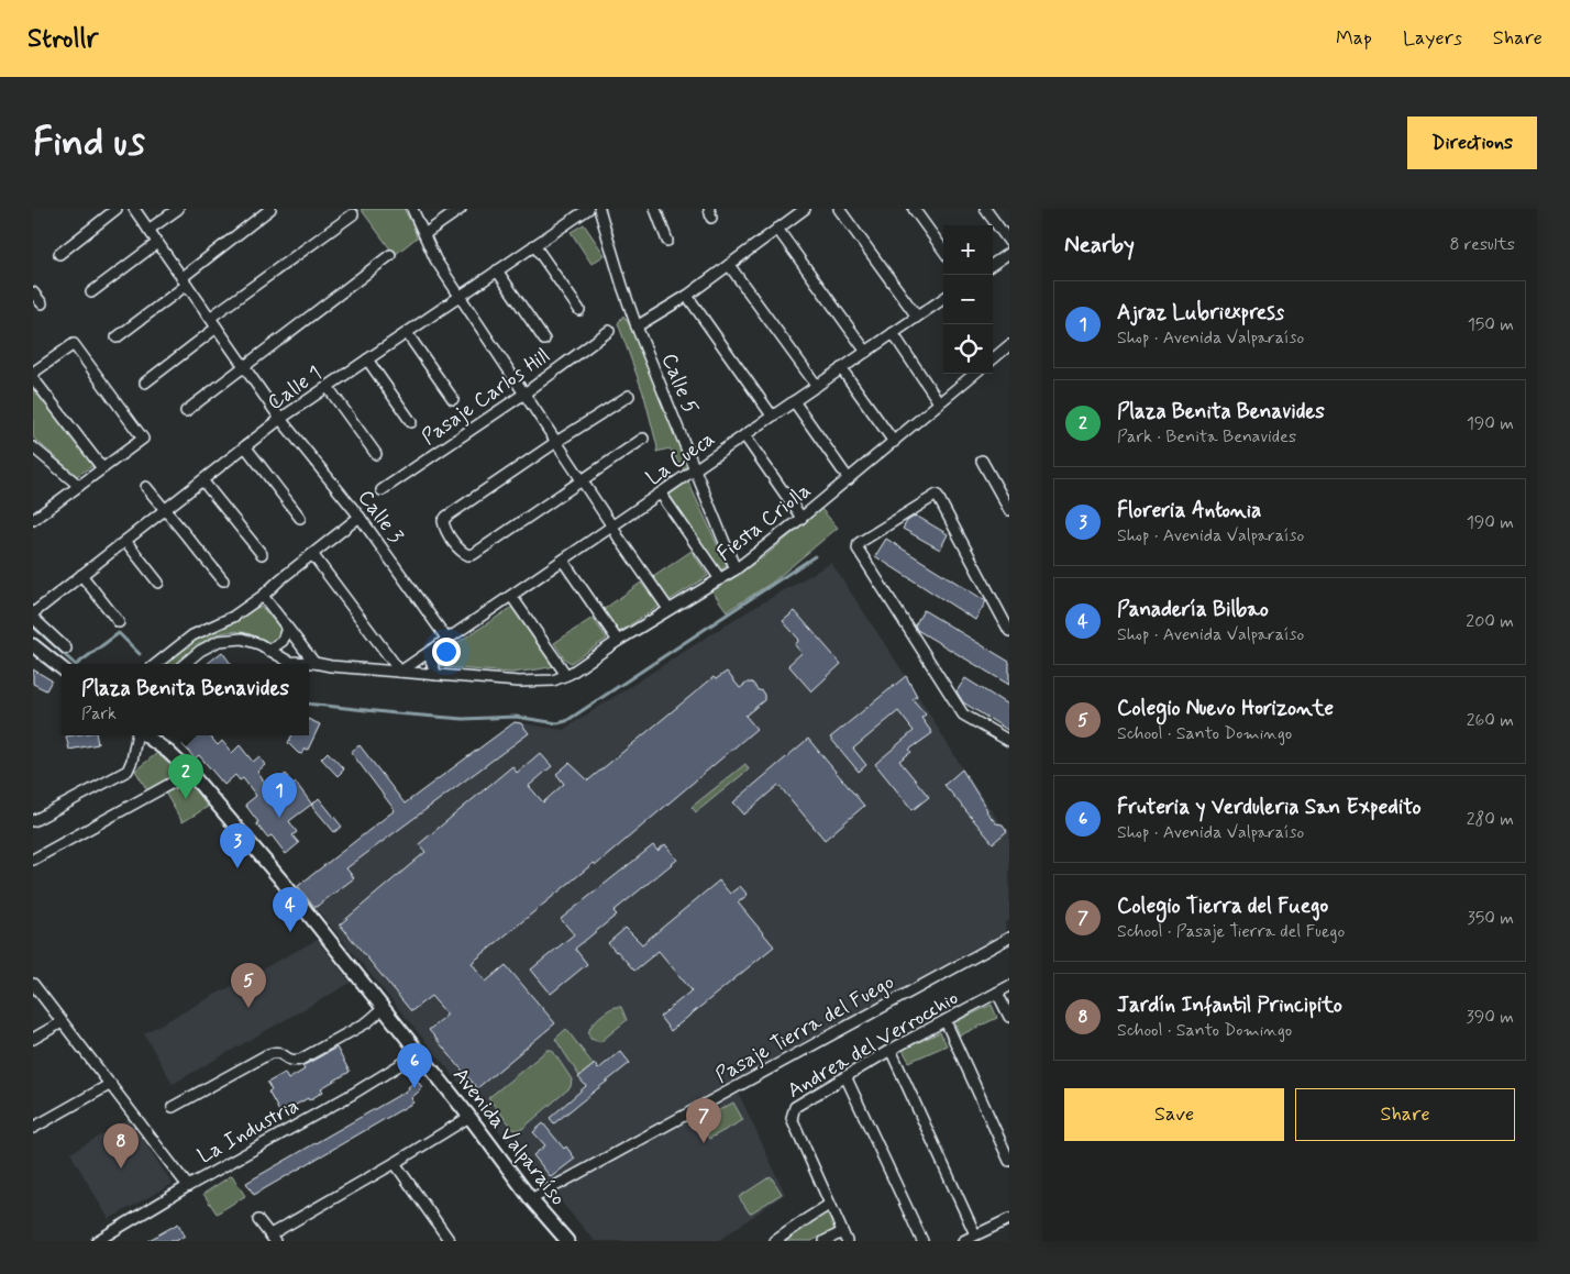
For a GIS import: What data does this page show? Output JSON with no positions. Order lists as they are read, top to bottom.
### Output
{
  "streets": {
    "main road": ["Avenida Valparaíso"],
    "street": [
      "Calle 5",
      "Calle 1",
      "Pasaje Carlos Hill",
      "La Cueca",
      "Calle 3",
      "Fiesta Criolla",
      "Pasaje Tierra del Fuego",
      "Andrea del Verrocchio",
      "La Industria"
    ]
  },
  "crossings": [
    ["Calle 5", "La Cueca"],
    ["Calle 5", "Fiesta Criolla"],
    ["Calle 1", "Calle 3"],
    ["La Cueca", "Calle 3"],
    ["Pasaje Tierra del Fuego", "Avenida Valparaíso"],
    ["La Industria", "Avenida Valparaíso"]
  ],
  "page": {
    "header": "Strollr",
    "nav": ["Map", "Layers", "Share"],
    "buttons": [
      "Directions",
      ["Save", "Share"]
    ],
    "title": "Find us",
    "heading": ["Nearby", "8 results"],
    "map_buttons": ["+", "−"],
    "list": [
      {
        "mark": "1",
        "name": "Ajraz Lubriexpress",
        "note": "Shop · Avenida Valparaíso",
        "value": "150 m"
      },
      {
        "mark": "2",
        "name": "Plaza Benita Benavides",
        "note": "Park · Benita Benavides",
        "value": "190 m"
      },
      {
        "mark": "3",
        "name": "Floreria Antonia",
        "note": "Shop · Avenida Valparaíso",
        "value": "190 m"
      },
      {
        "mark": "4",
        "name": "Panadería Bilbao",
        "note": "Shop · Avenida Valparaíso",
        "value": "200 m"
      },
      {
        "mark": "5",
        "name": "Colegio Nuevo Horizonte",
        "note": "School · Santo Domingo",
        "value": "260 m"
      },
      {
        "mark": "6",
        "name": "Fruteria y Verduleria San Expedito",
        "note": "Shop · Avenida Valparaíso",
        "value": "280 m"
      },
      {
        "mark": "7",
        "name": "Colegio Tierra del Fuego",
        "note": "School · Pasaje Tierra del Fuego",
        "value": "350 m"
      },
      {
        "mark": "8",
        "name": "Jardín Infantil Principito",
        "note": "School · Santo Domingo",
        "value": "390 m"
      }
    ],
    "popup": ["Plaza Benita Benavides", "Park"],
    "pins": [
      "2",
      "1",
      "3",
      "4",
      "5",
      "6",
      "7",
      "8"
    ]
  }
}
